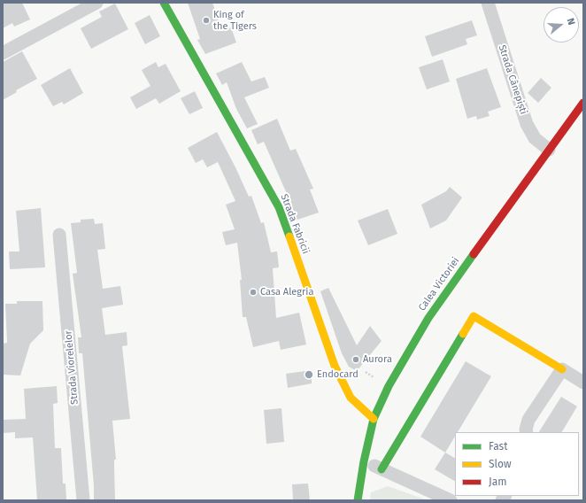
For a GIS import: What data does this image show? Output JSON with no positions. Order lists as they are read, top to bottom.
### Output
{
  "streets": {
    "street": [
      "Strada Cânepiști",
      "Strada Fabricii",
      "Calea Victoriei",
      "Strada Viorelelor"
    ]
  },
  "crossings": [
    ["Strada Cânepiști", "Calea Victoriei"],
    ["Strada Fabricii", "Calea Victoriei"]
  ],
  "places": [
    "King of the Tigers",
    "Casa Alegria",
    "Aurora",
    "Endocard"
  ],
  "legend": ["Fast", "Slow", "Jam"],
  "north": "right"
}
